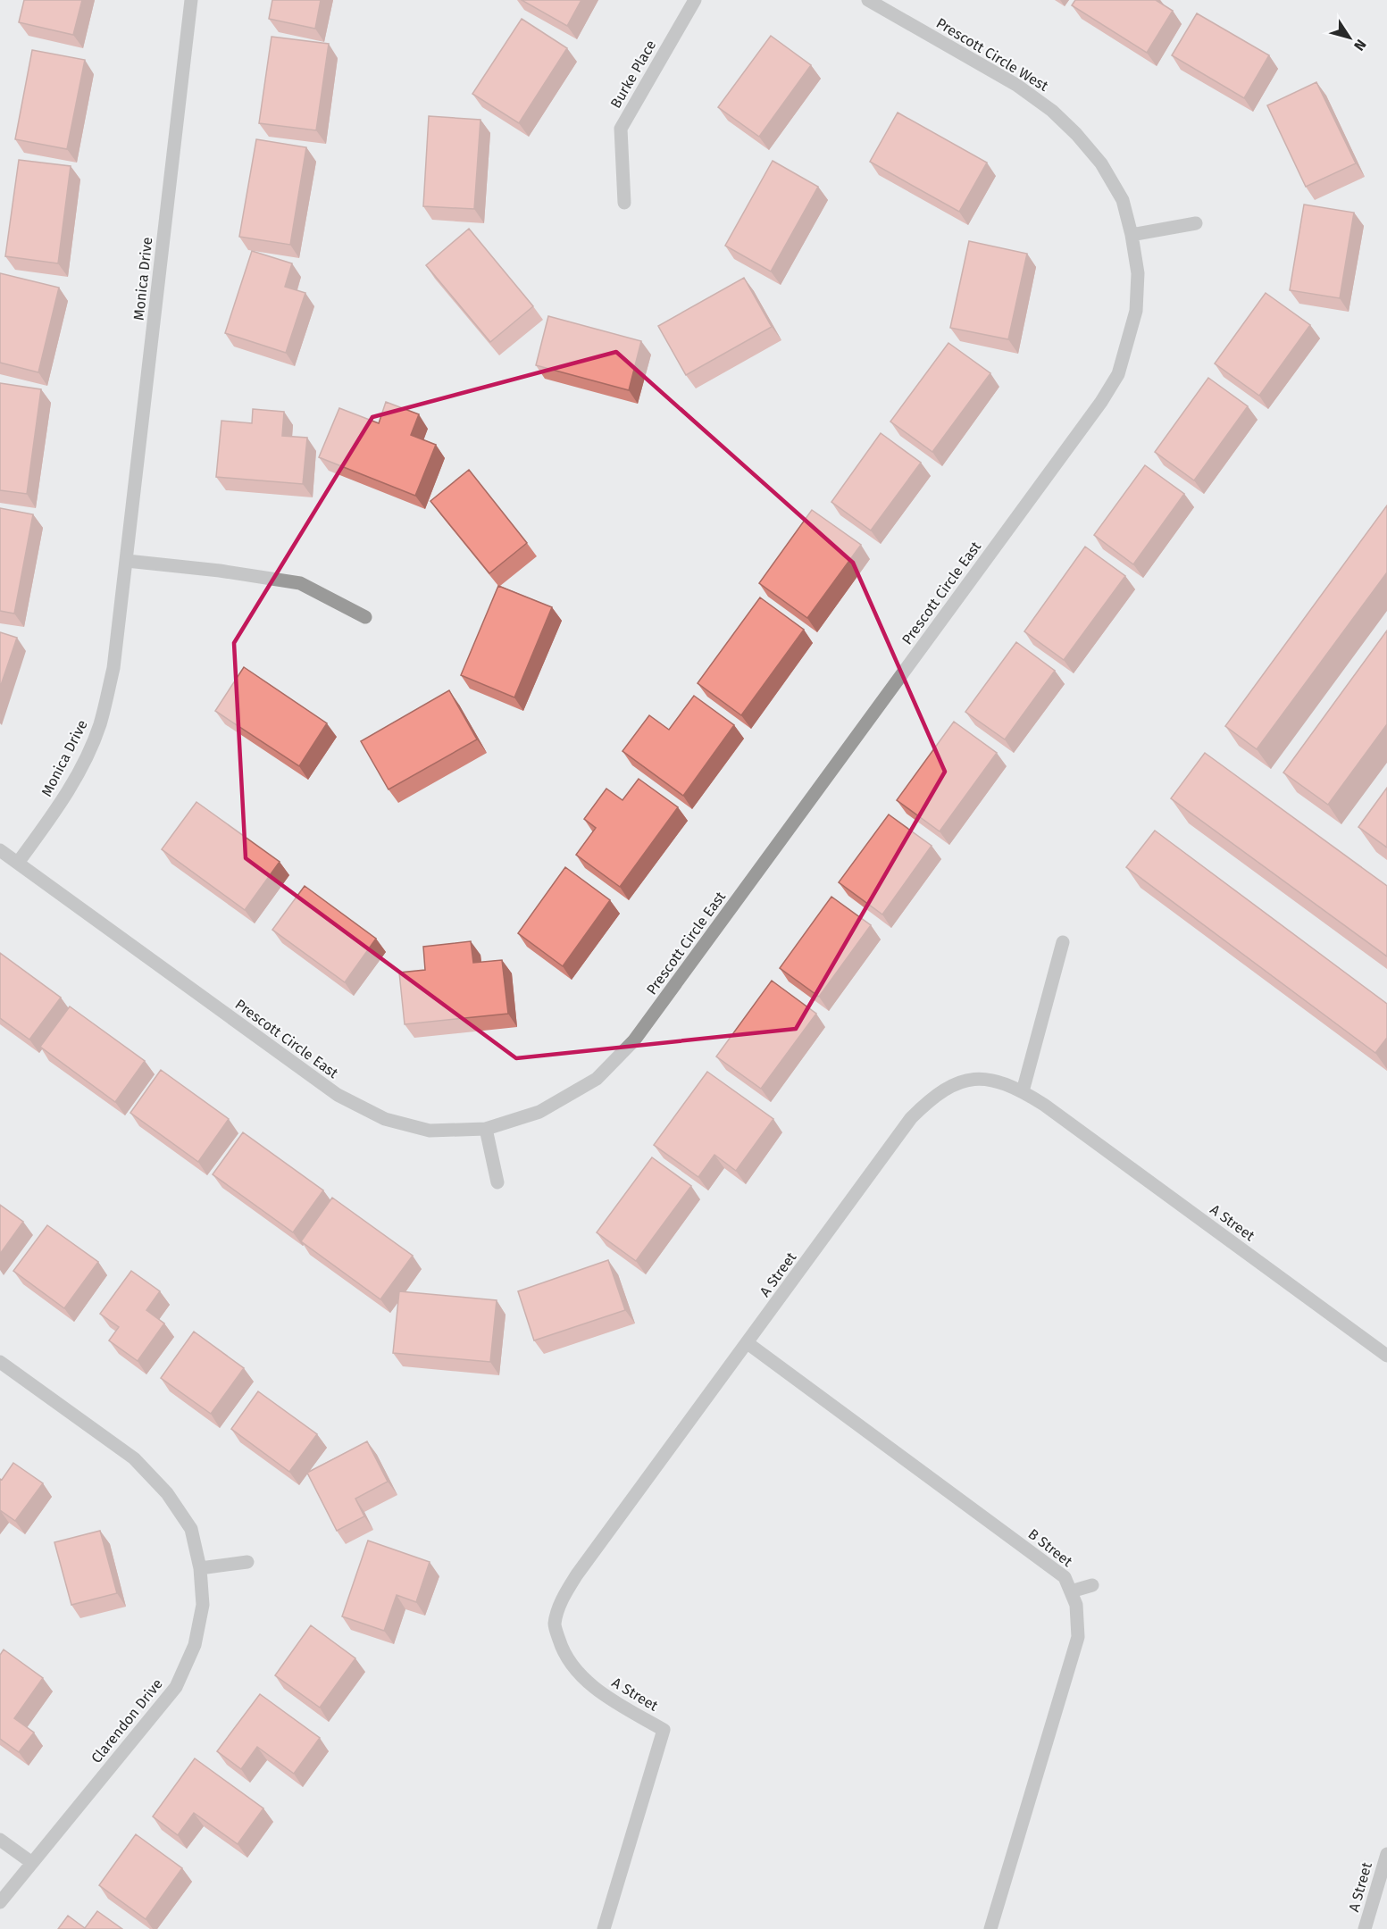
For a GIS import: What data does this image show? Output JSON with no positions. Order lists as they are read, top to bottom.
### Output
{
  "streets": {
    "street": [
      "Prescott Circle West",
      "Burke Place",
      "Monica Drive",
      "Prescott Circle East",
      "A Street",
      "B Street",
      "Clarendon Drive"
    ]
  },
  "crossings": [
    ["Prescott Circle West", "Prescott Circle East"],
    ["Monica Drive", "Prescott Circle East"],
    ["A Street", "B Street"]
  ],
  "north": "bottom right"
}
